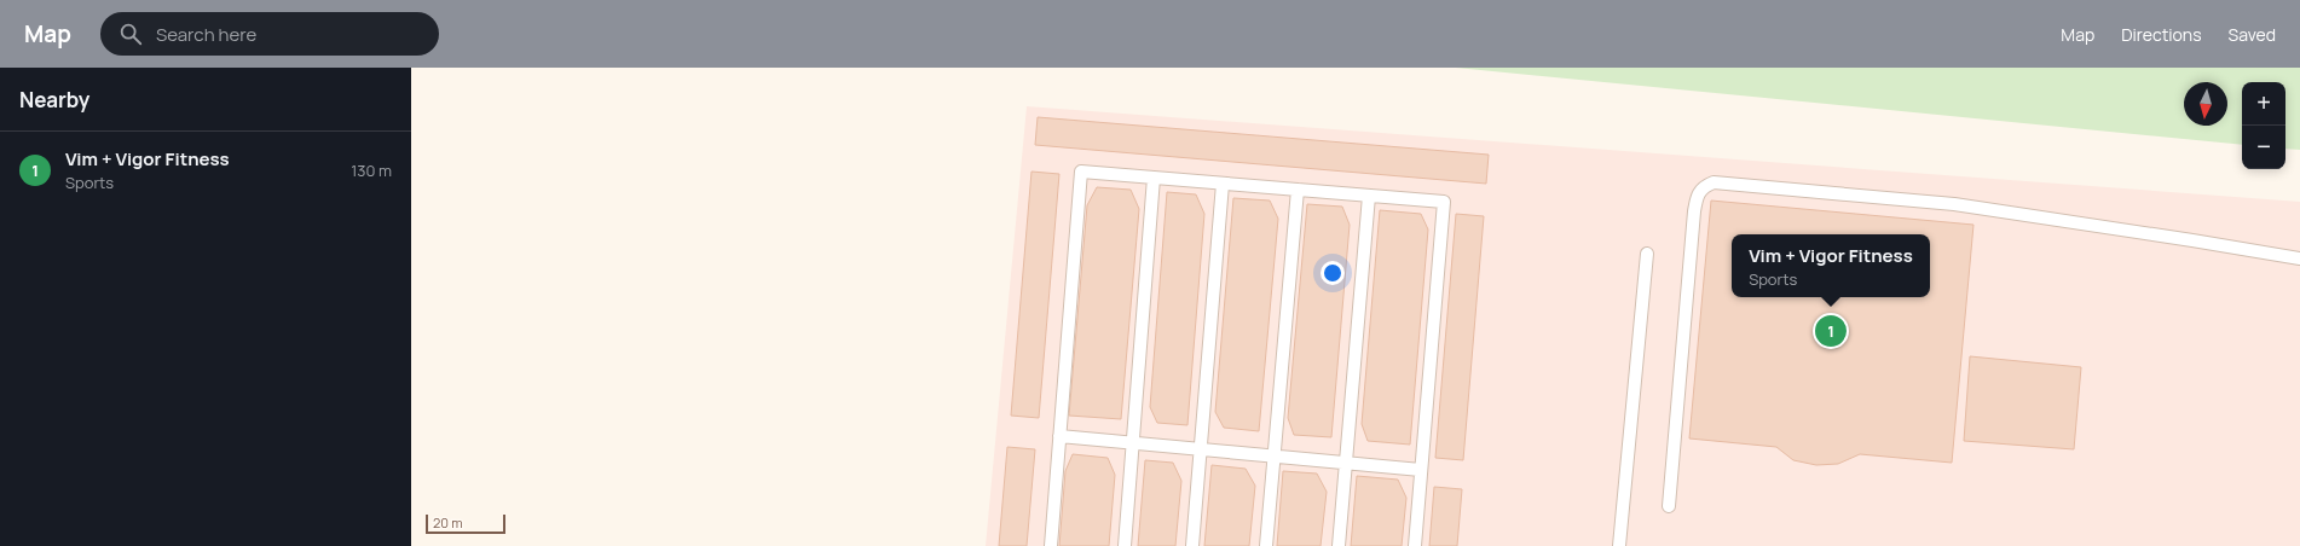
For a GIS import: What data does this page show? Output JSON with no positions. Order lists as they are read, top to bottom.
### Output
{
  "scale_bar": "20 m",
  "north": "bottom",
  "page": {
    "header": "Map",
    "search": "Search here",
    "nav": ["Map", "Directions", "Saved"],
    "heading": "Nearby",
    "map_buttons": ["+", "−"],
    "list": [
      {
        "mark": "1",
        "name": "Vim + Vigor Fitness",
        "note": "Sports",
        "value": "130 m"
      }
    ],
    "popup": ["Vim + Vigor Fitness", "Sports"],
    "pins": "1",
    "scale": "20 m"
  }
}
